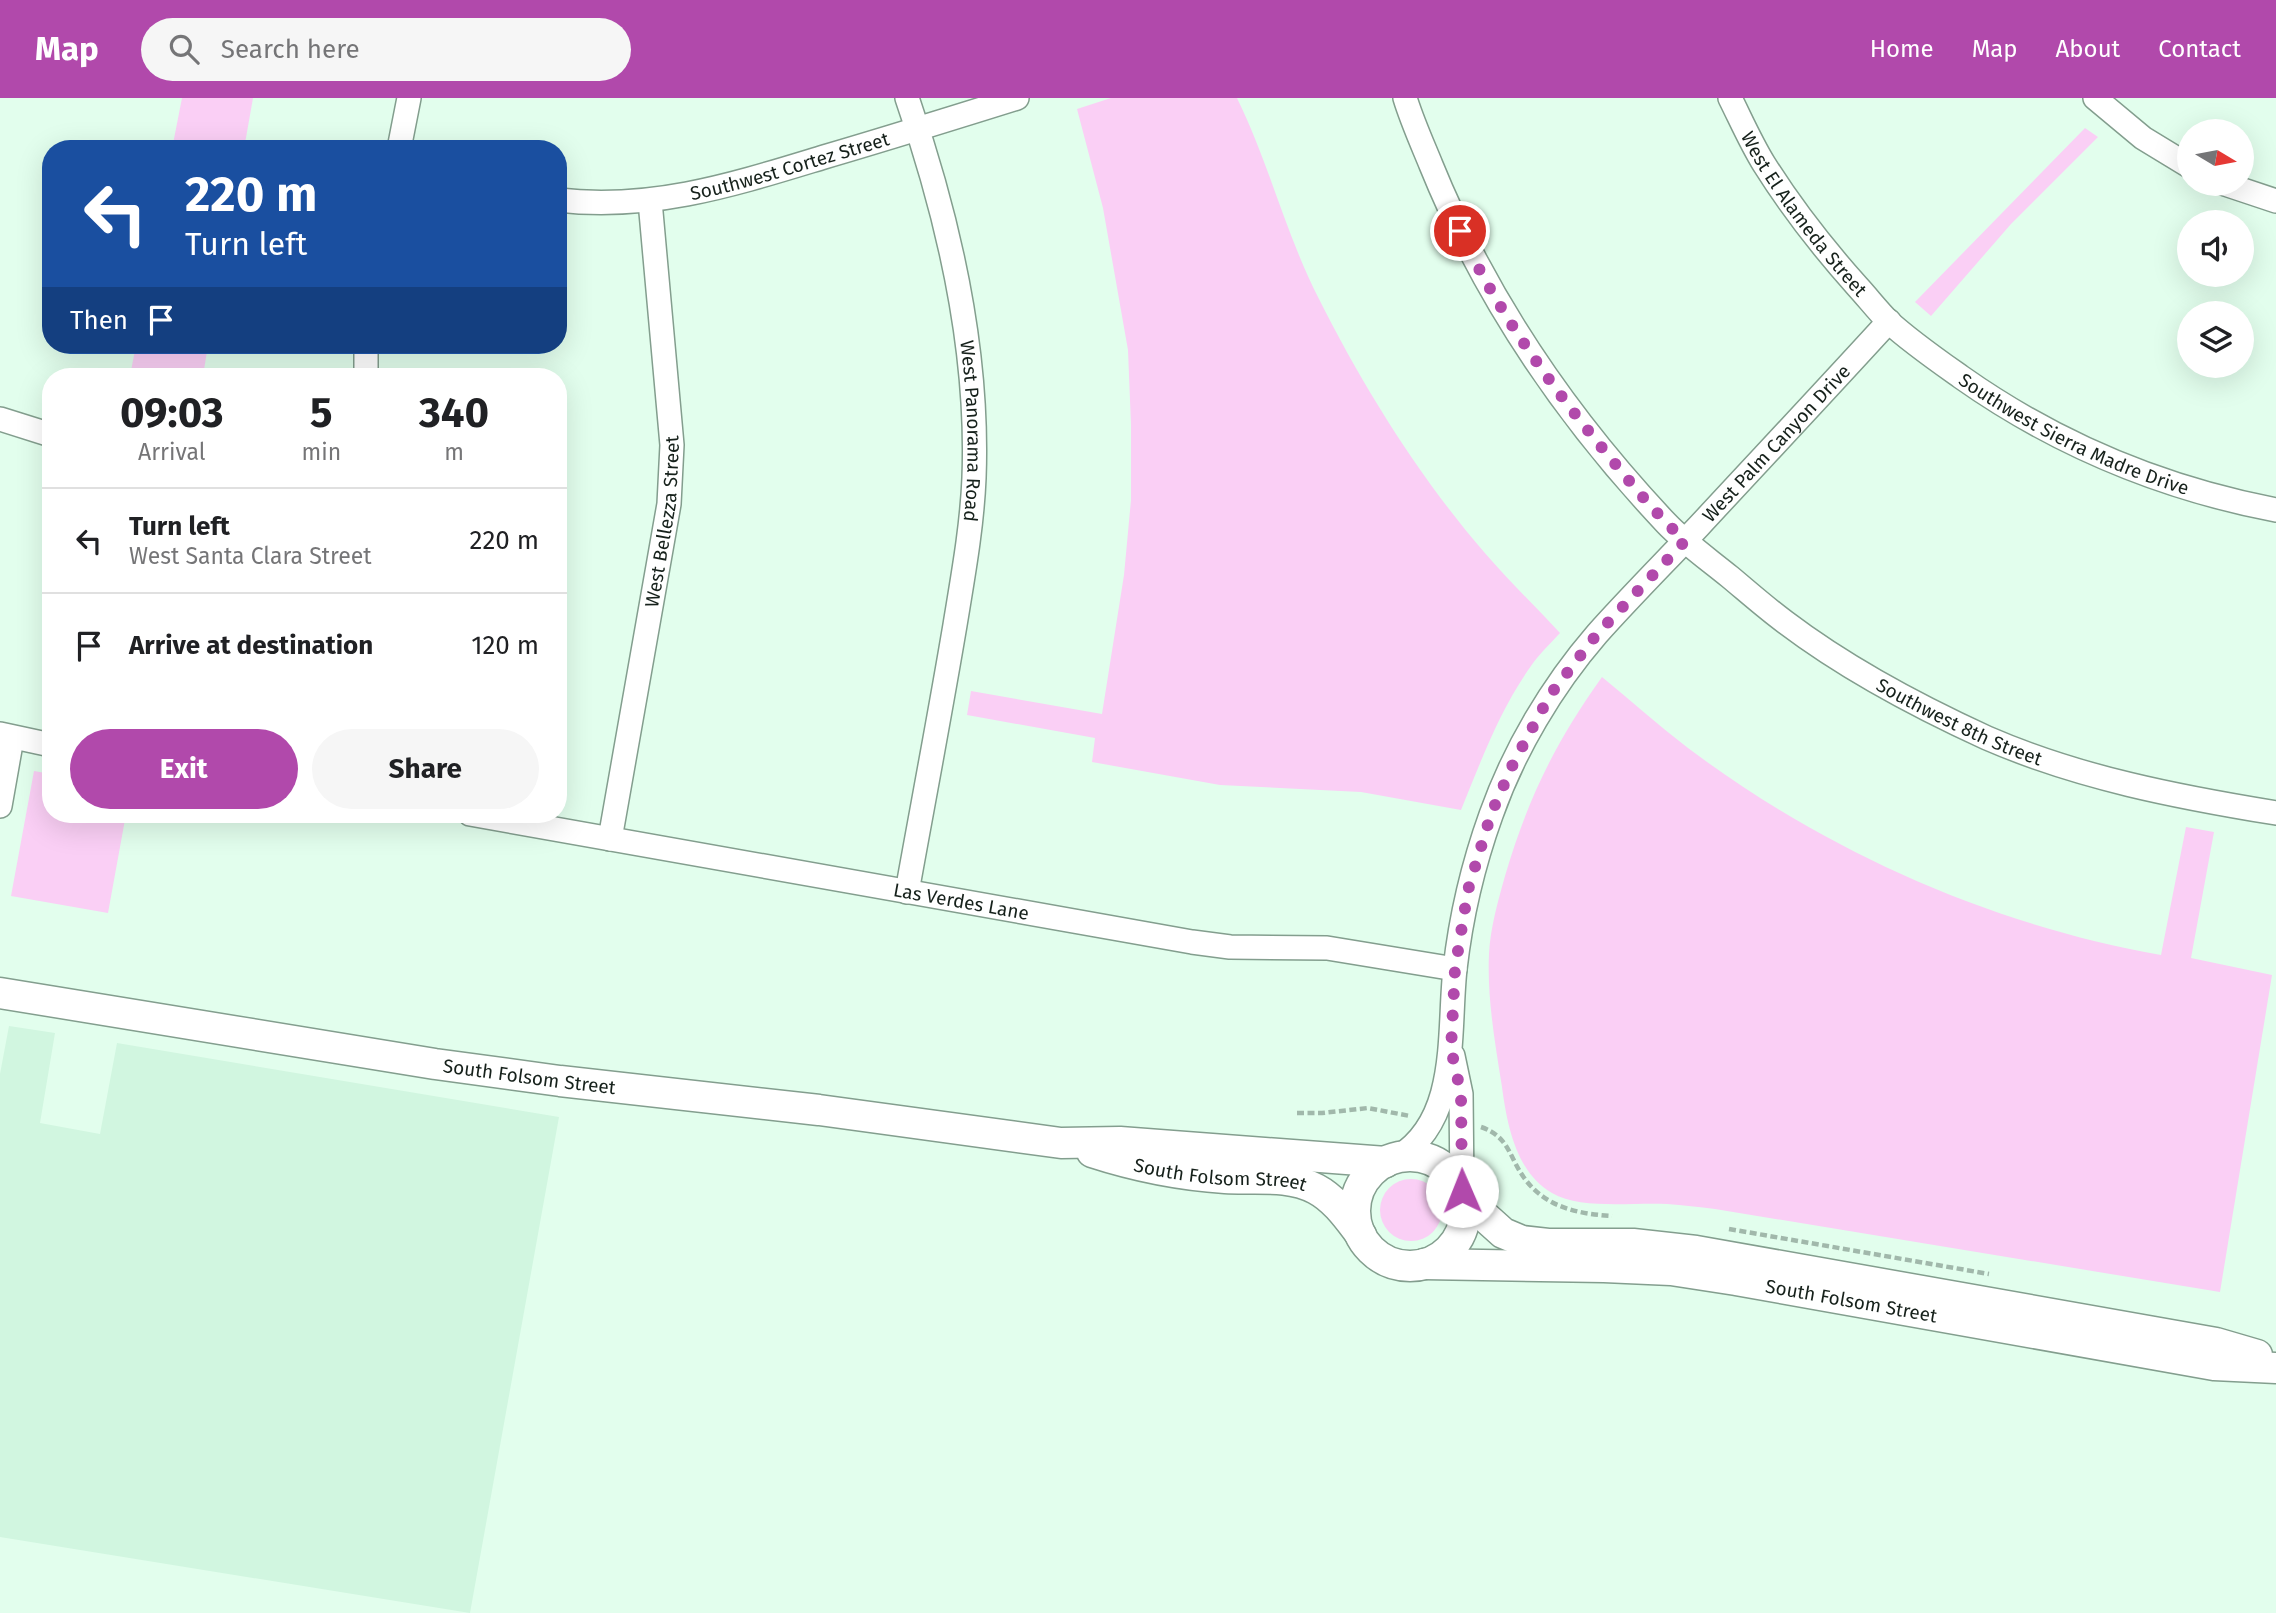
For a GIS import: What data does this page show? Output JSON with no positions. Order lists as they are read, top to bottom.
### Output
{
  "streets": {
    "street": [
      "Southwest Cortez Street",
      "West El Alameda Street",
      "West Panorama Road",
      "Southwest Sierra Madre Drive",
      "West Palm Canyon Drive",
      "West Bellezza Street",
      "Southwest 8th Street",
      "Las Verdes Lane",
      "South Folsom Street"
    ]
  },
  "crossings": [
    ["Southwest Cortez Street", "West Panorama Road"],
    ["Southwest Cortez Street", "West Bellezza Street"],
    ["West El Alameda Street", "Southwest Sierra Madre Drive"],
    ["West El Alameda Street", "West Palm Canyon Drive"],
    ["West Panorama Road", "Las Verdes Lane"],
    ["Southwest Sierra Madre Drive", "West Palm Canyon Drive"],
    ["West Palm Canyon Drive", "Southwest 8th Street"],
    ["West Palm Canyon Drive", "Las Verdes Lane"],
    ["West Palm Canyon Drive", "South Folsom Street"],
    ["West Bellezza Street", "Las Verdes Lane"]
  ],
  "north": "right",
  "page": {
    "header": "Map",
    "search": "Search here",
    "nav": [
      "Home",
      "Map",
      "About",
      "Contact"
    ],
    "turn": ["220 m", "Turn left"],
    "then": "Then",
    "eta": [
      "09:03",
      "Arrival",
      "5",
      "min",
      "340",
      "m"
    ],
    "list": [
      {
        "name": "Turn left",
        "note": "West Santa Clara Street",
        "value": "220 m"
      },
      {
        "name": "Arrive at destination",
        "value": "120 m"
      }
    ],
    "buttons": ["Exit", "Share"]
  }
}
